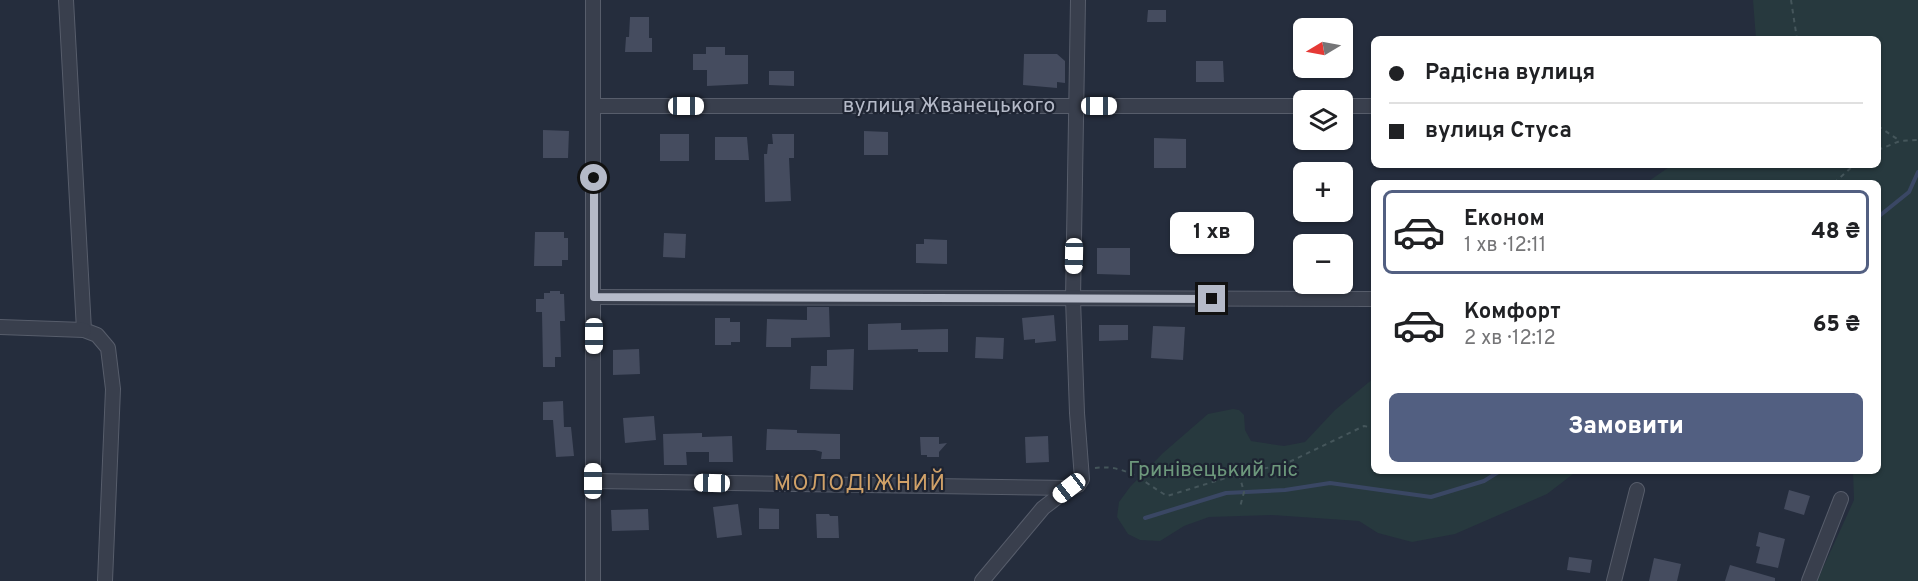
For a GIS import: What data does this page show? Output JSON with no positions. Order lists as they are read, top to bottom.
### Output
{
  "streets": {
    "street": ["вулиця Жванецького"]
  },
  "districts": ["МОЛОДІЖНИЙ"],
  "parks": ["Гринівецький ліс"],
  "north": "left",
  "page": {
    "map_buttons": ["+", "−"],
    "banner": ["Радісна вулиця", "вулиця Стуса"],
    "list": [
      {
        "name": "Економ",
        "note": "1 хв · 12:11",
        "value": "48 ₴"
      },
      {
        "name": "Комфорт",
        "note": "2 хв · 12:12",
        "value": "65 ₴"
      }
    ],
    "bubble": "1 хв",
    "buttons": "Замовити"
  }
}
